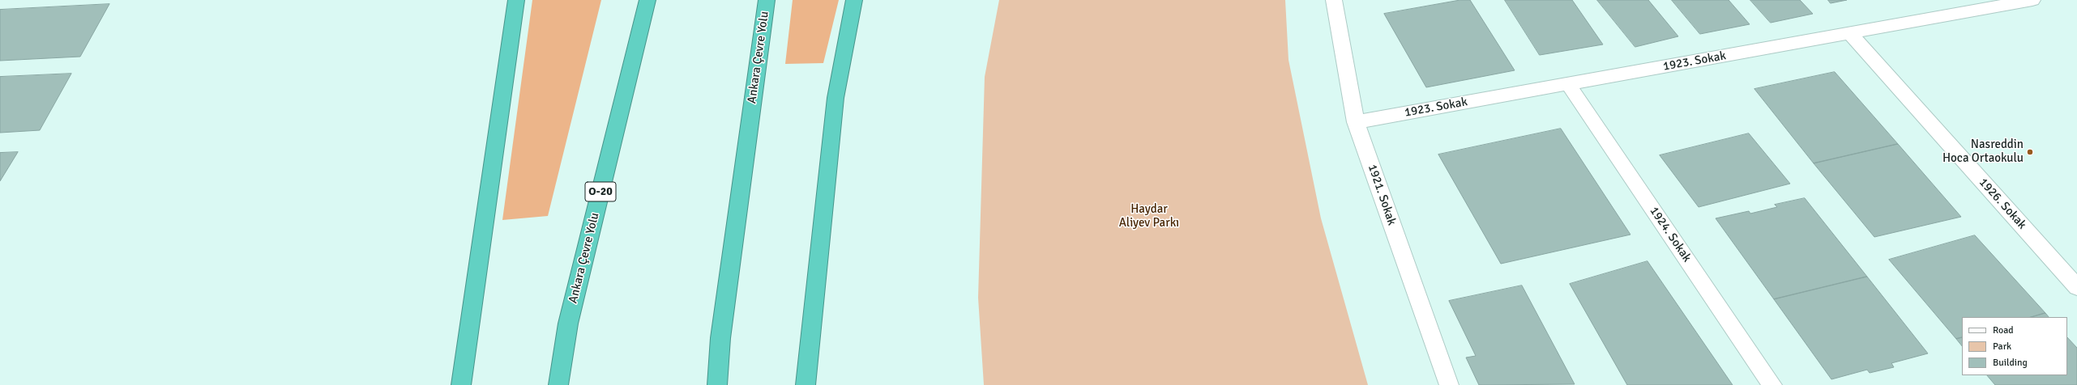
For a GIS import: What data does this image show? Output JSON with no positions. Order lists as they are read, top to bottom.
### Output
{
  "streets": {
    "highway": ["Ankara Çevre Yolu", "O-20"],
    "street": [
      "1923. Sokak",
      "1921. Sokak",
      "1926. Sokak",
      "1924. Sokak"
    ]
  },
  "crossings": [
    ["1923. Sokak", "1921. Sokak"],
    ["1923. Sokak", "1926. Sokak"],
    ["1923. Sokak", "1924. Sokak"]
  ],
  "parks": ["Haydar Aliyev Parkı"],
  "places": ["Nasreddin Hoca Ortaokulu"],
  "legend": ["Road", "Park", "Building"]
}
